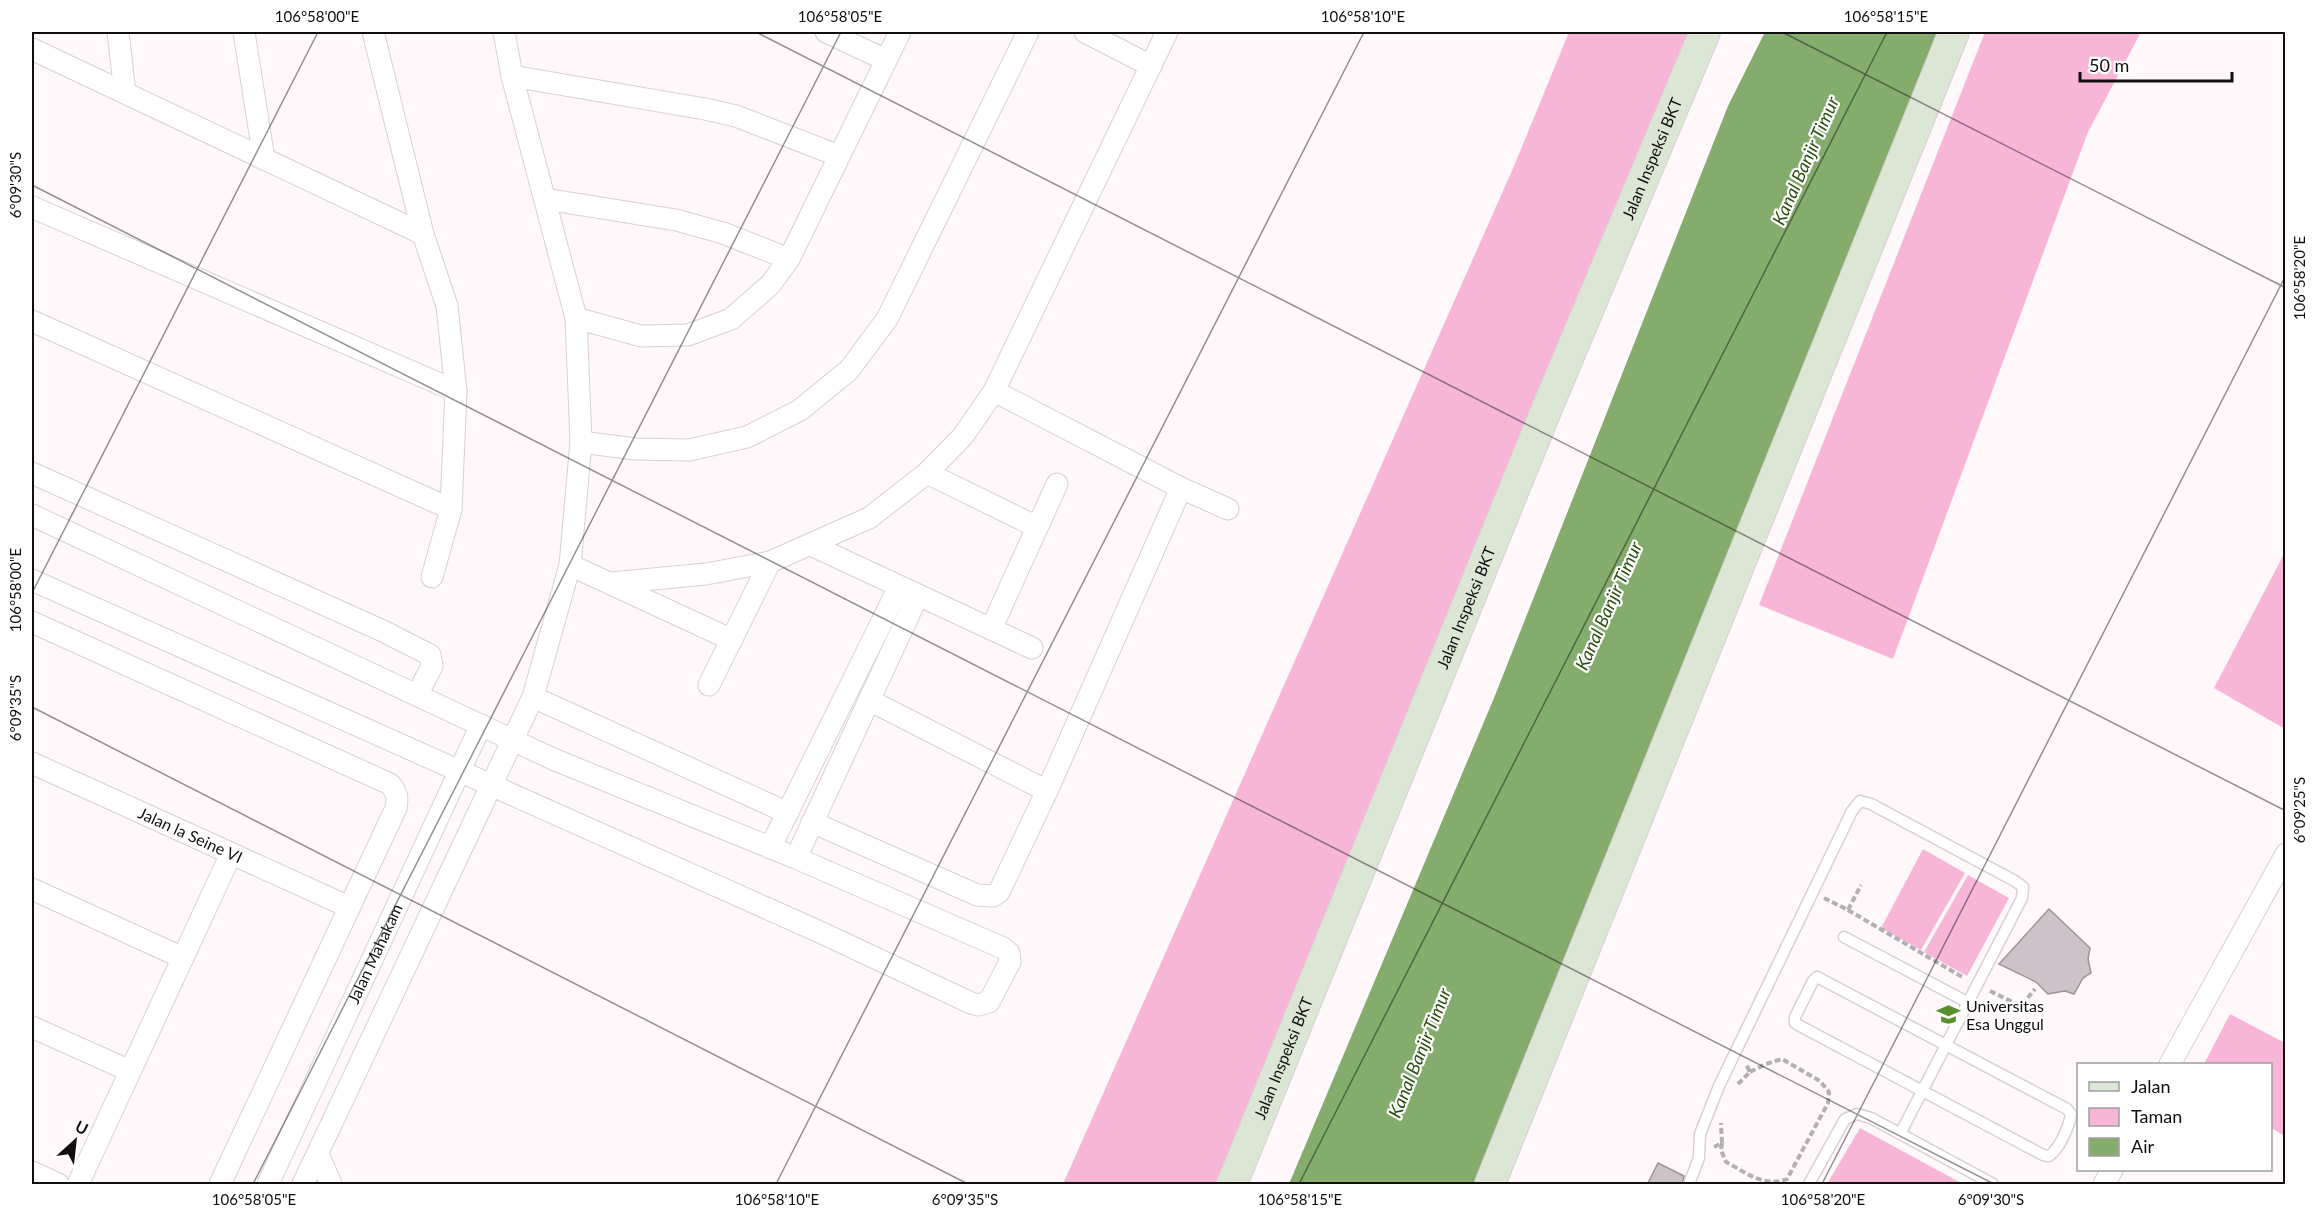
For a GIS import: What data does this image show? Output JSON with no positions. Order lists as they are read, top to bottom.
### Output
{
  "streets": {
    "street": ["Jalan Inspeksi BKT", "Jalan la Seine VI", "Jalan Mahakam"]
  },
  "water": ["Kanal Banjir Timur"],
  "places": {
    "school or university": ["Universitas Esa Unggul"]
  },
  "legend": ["Jalan", "Taman", "Air"],
  "scale_bar": "50 m",
  "north": "top right",
  "coordinates": [
    "106°58'00\"E",
    "106°58'05\"E",
    "106°58'10\"E",
    "106°58'15\"E",
    "6°09'30\"S",
    "106°58'20\"E",
    "6°09'35\"S",
    "6°09'25\"S"
  ]
}
